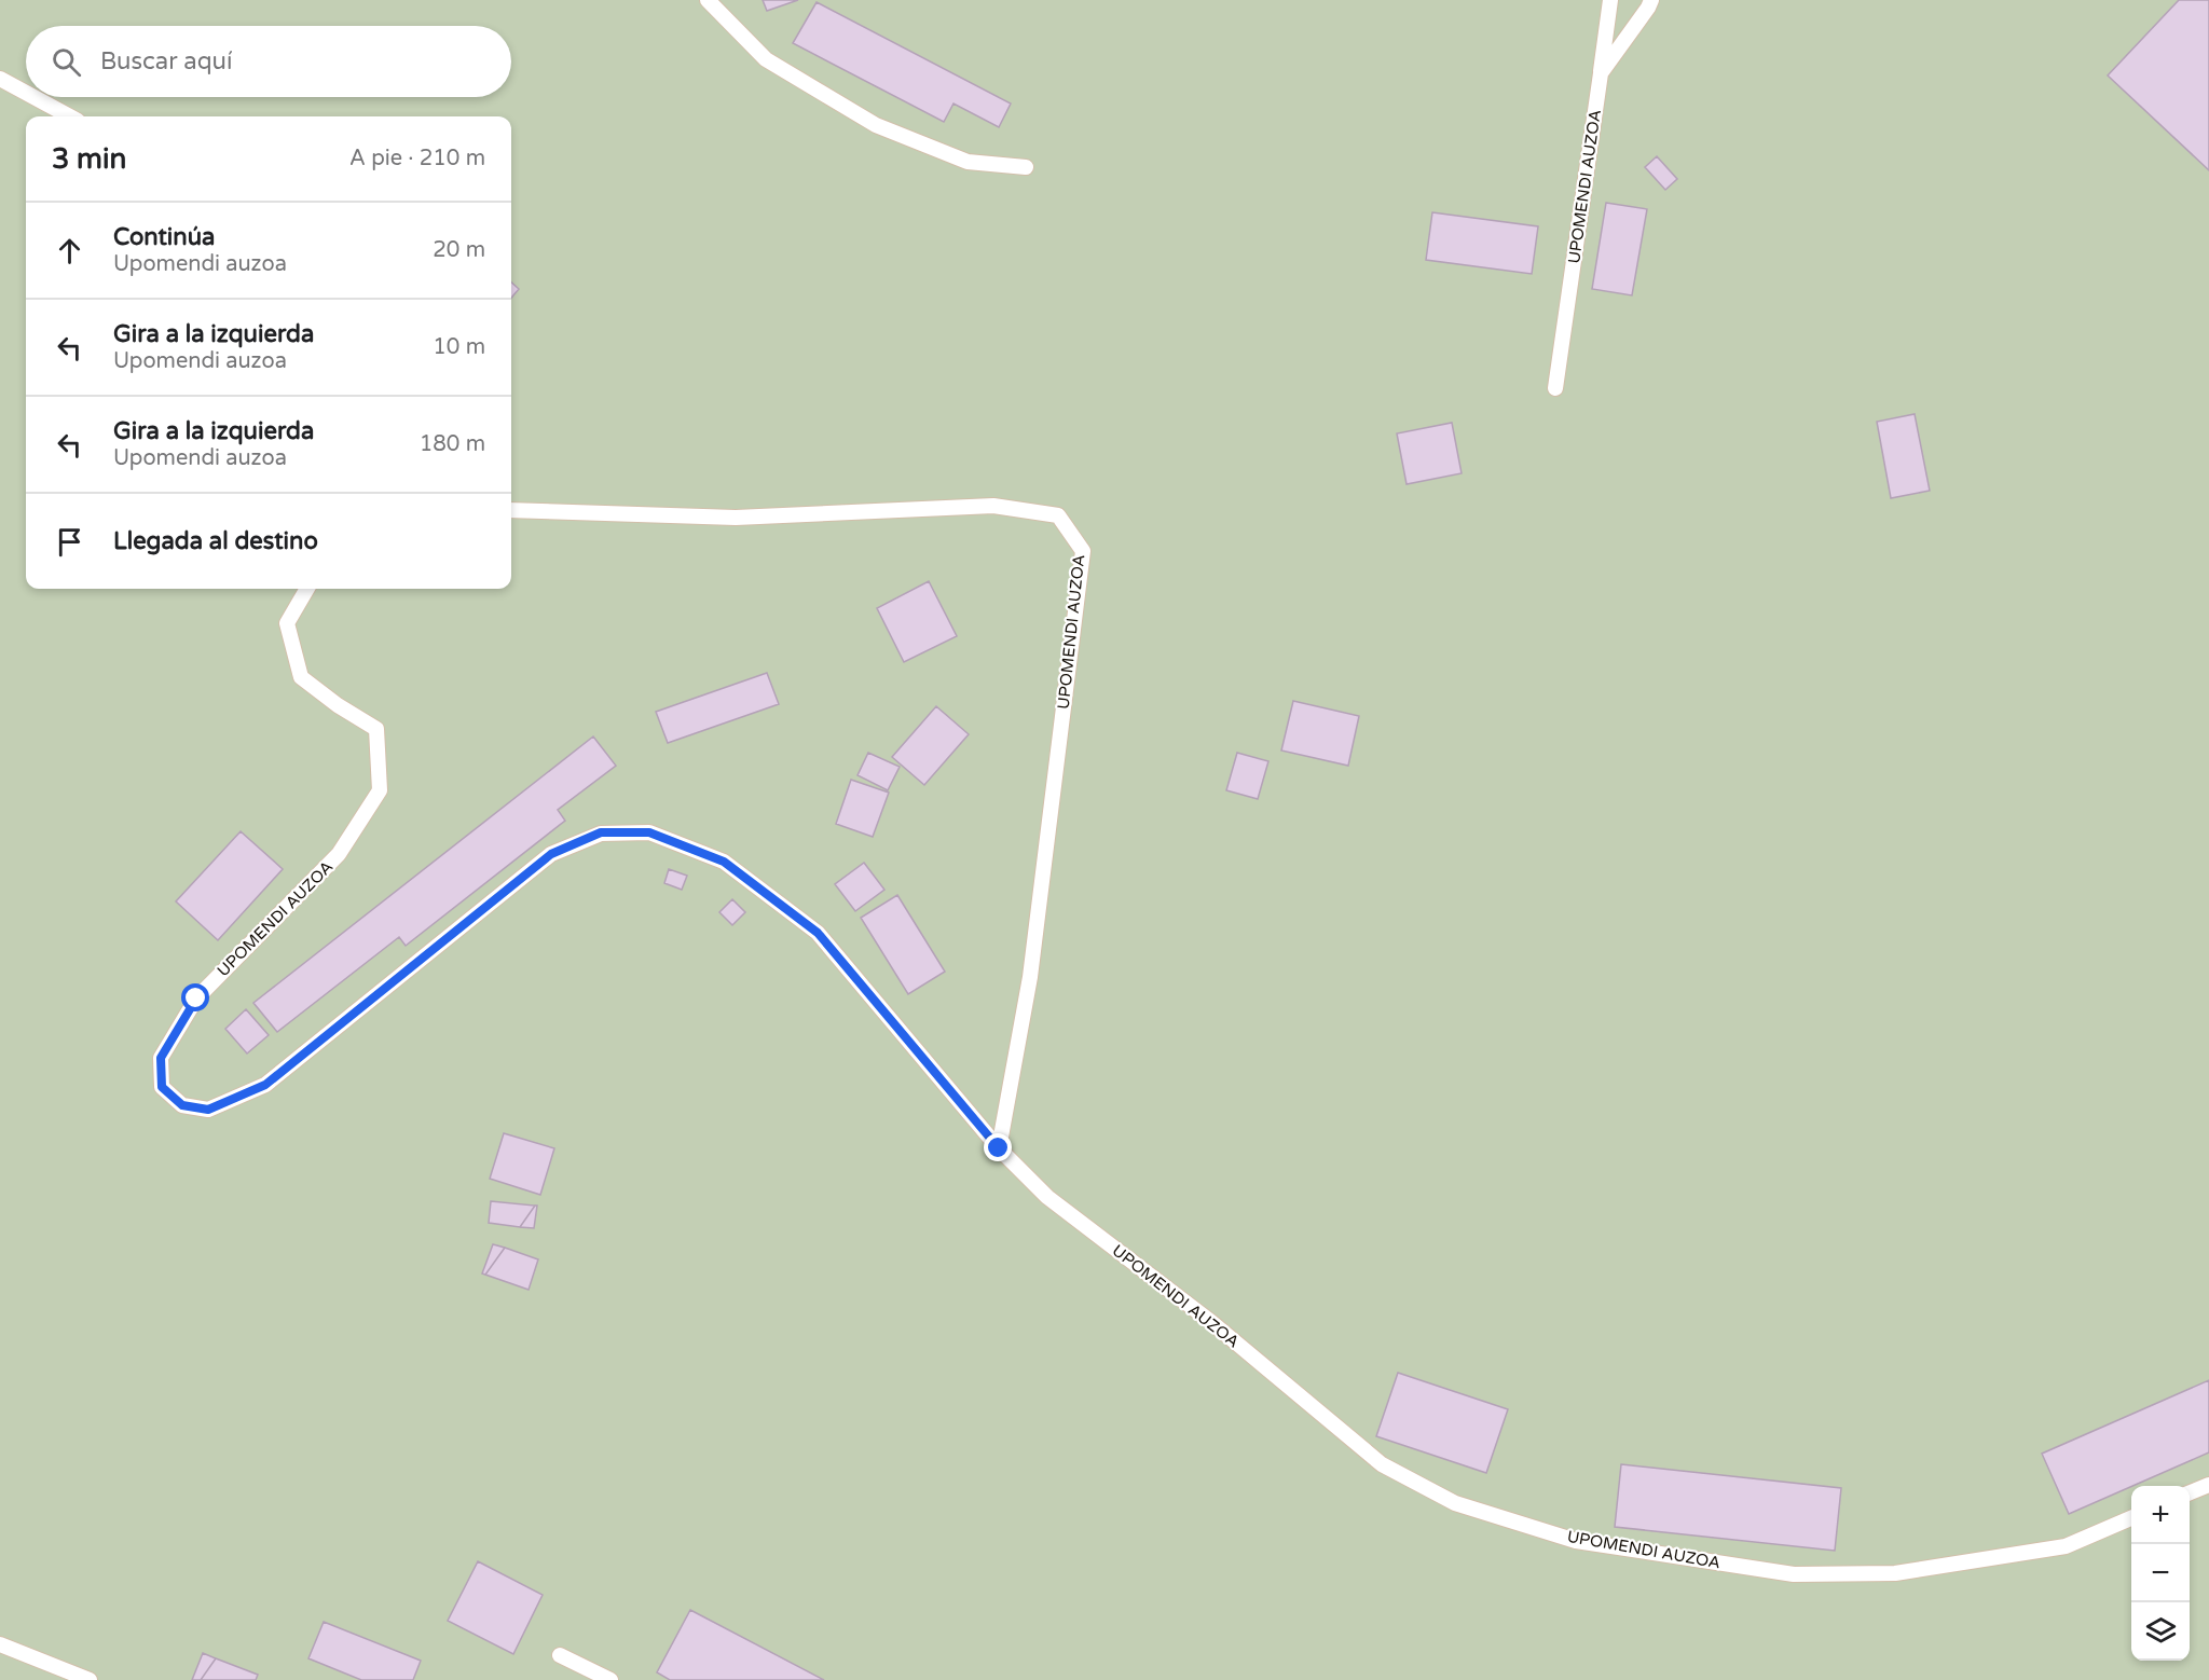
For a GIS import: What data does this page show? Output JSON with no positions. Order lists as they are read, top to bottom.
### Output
{
  "streets": {
    "lane": ["UPOMENDI AUZOA"]
  },
  "page": {
    "search": "Buscar aquí",
    "heading": ["3 min", "A pie · 210 m"],
    "list": [
      ["Continúa", "Upomendi auzoa", "20 m"],
      ["Gira a la izquierda", "Upomendi auzoa", "10 m"],
      ["Gira a la izquierda", "Upomendi auzoa", "180 m"],
      "Llegada al destino"
    ],
    "map_buttons": ["+", "−"]
  }
}
